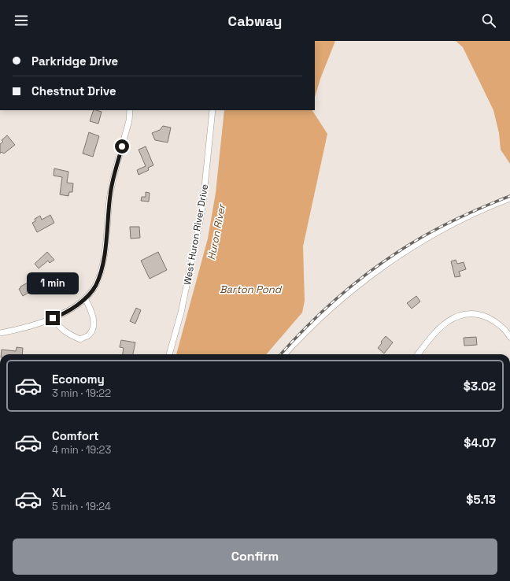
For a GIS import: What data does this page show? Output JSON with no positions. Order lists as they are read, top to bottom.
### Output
{
  "streets": {
    "street": ["West Huron River Drive"]
  },
  "water": ["Huron River", "Barton Pond"],
  "page": {
    "header": "Cabway",
    "banner": ["Parkridge Drive", "Chestnut Drive"],
    "bubble": "1 min",
    "list": [
      {
        "name": "Economy",
        "note": "3 min · 19:22",
        "value": "$3.02"
      },
      {
        "name": "Comfort",
        "note": "4 min · 19:23",
        "value": "$4.07"
      },
      {
        "name": "XL",
        "note": "5 min · 19:24",
        "value": "$5.13"
      }
    ],
    "buttons": "Confirm"
  }
}
